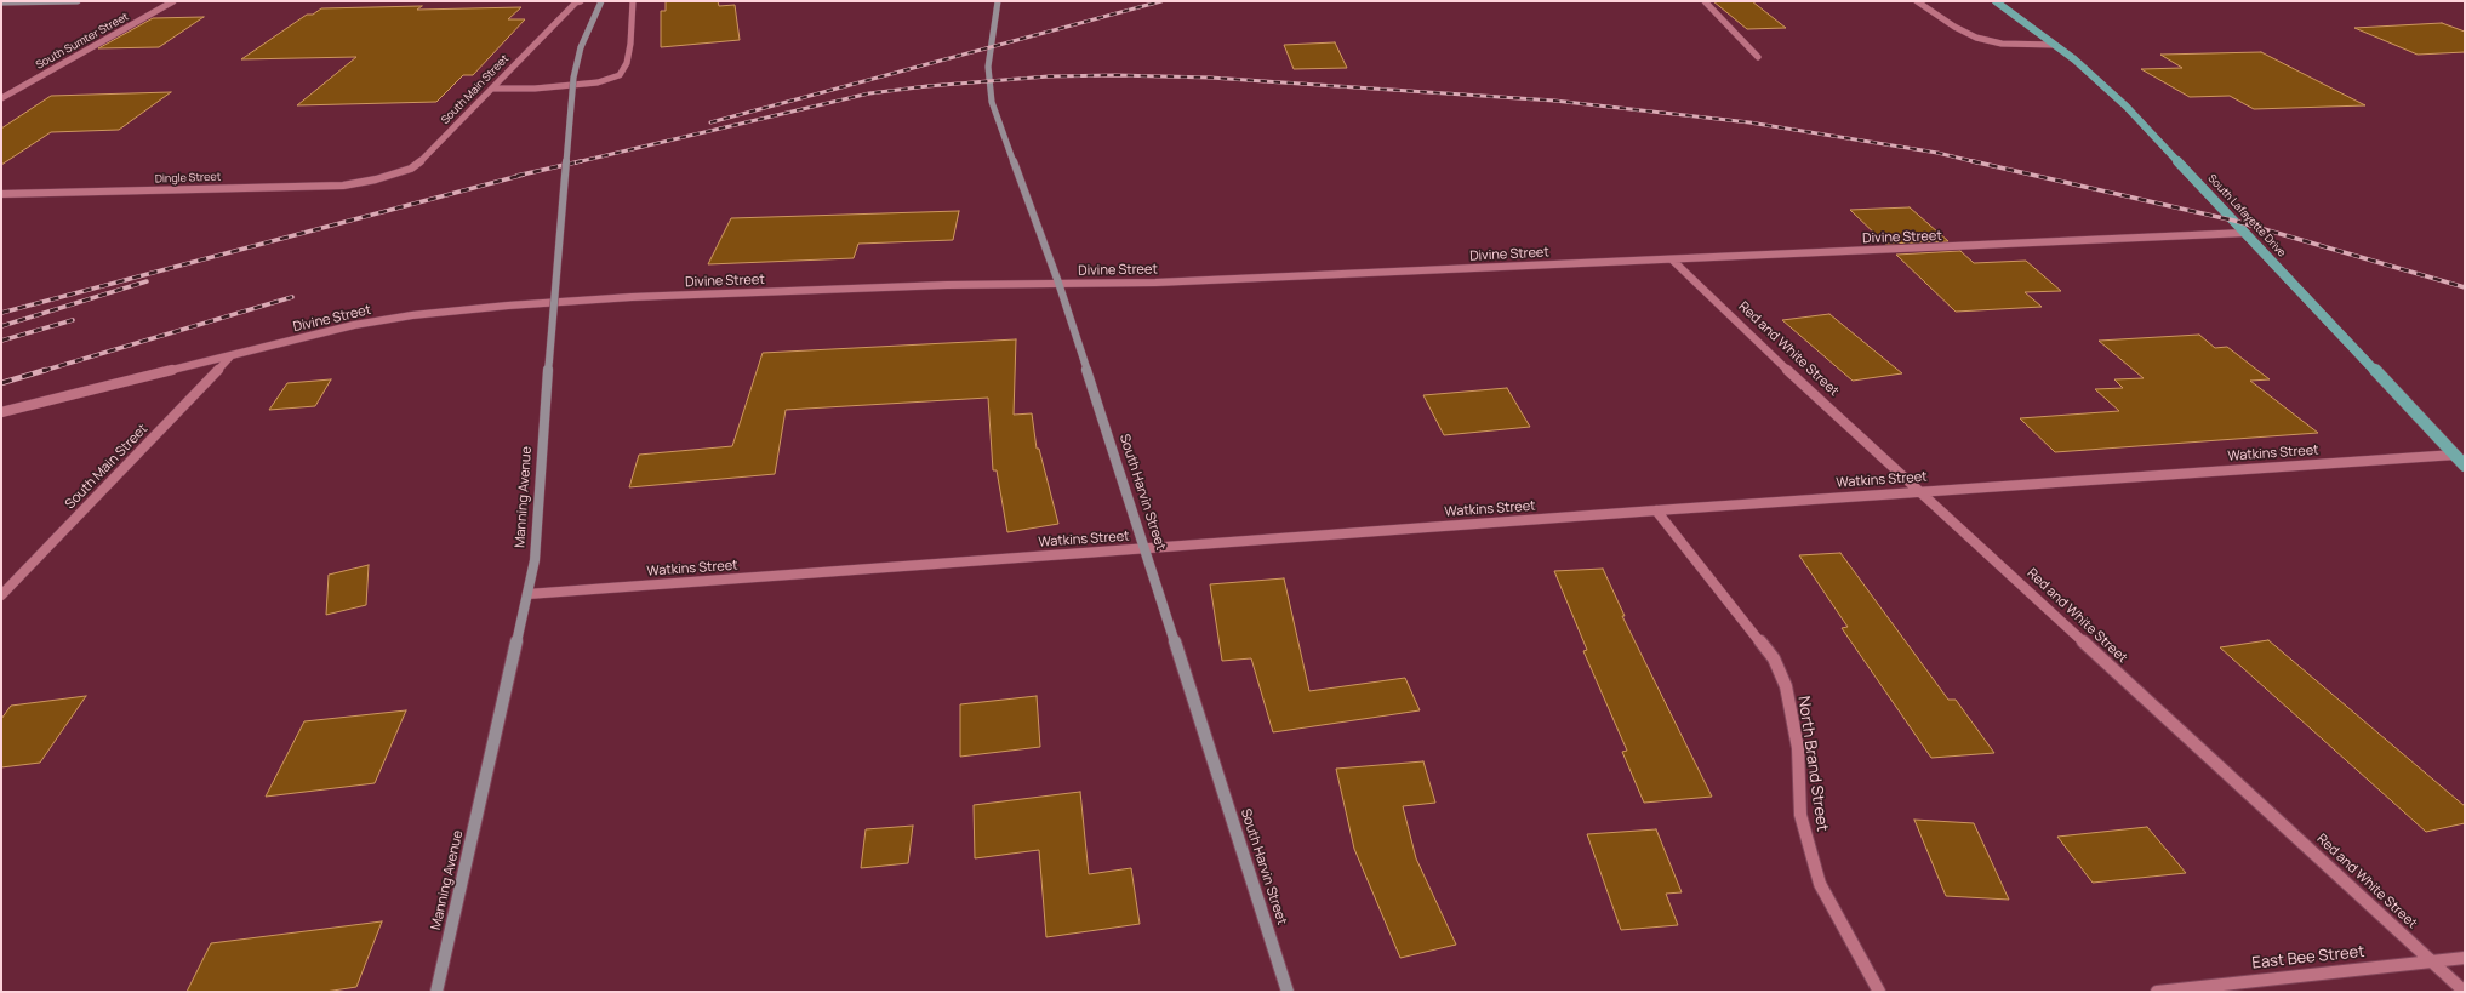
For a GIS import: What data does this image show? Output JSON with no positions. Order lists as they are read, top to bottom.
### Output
{
  "streets": {
    "main road": ["South Lafayette Drive"],
    "street": [
      "South Sumter Street",
      "South Main Street",
      "Dingle Street",
      "Divine Street",
      "Red and White Street",
      "Watkins Street",
      "South Harvin Street",
      "Manning Avenue",
      "North Brand Street",
      "East Bee Street"
    ]
  },
  "crossings": [
    ["South Main Street", "Dingle Street"],
    ["South Main Street", "Divine Street"],
    ["South Lafayette Drive", "Divine Street"],
    ["South Lafayette Drive", "Watkins Street"],
    ["Divine Street", "Red and White Street"],
    ["Divine Street", "South Harvin Street"],
    ["Red and White Street", "Watkins Street"],
    ["Red and White Street", "East Bee Street"],
    ["Watkins Street", "South Harvin Street"],
    ["Watkins Street", "Manning Avenue"],
    ["Watkins Street", "North Brand Street"]
  ]
}
